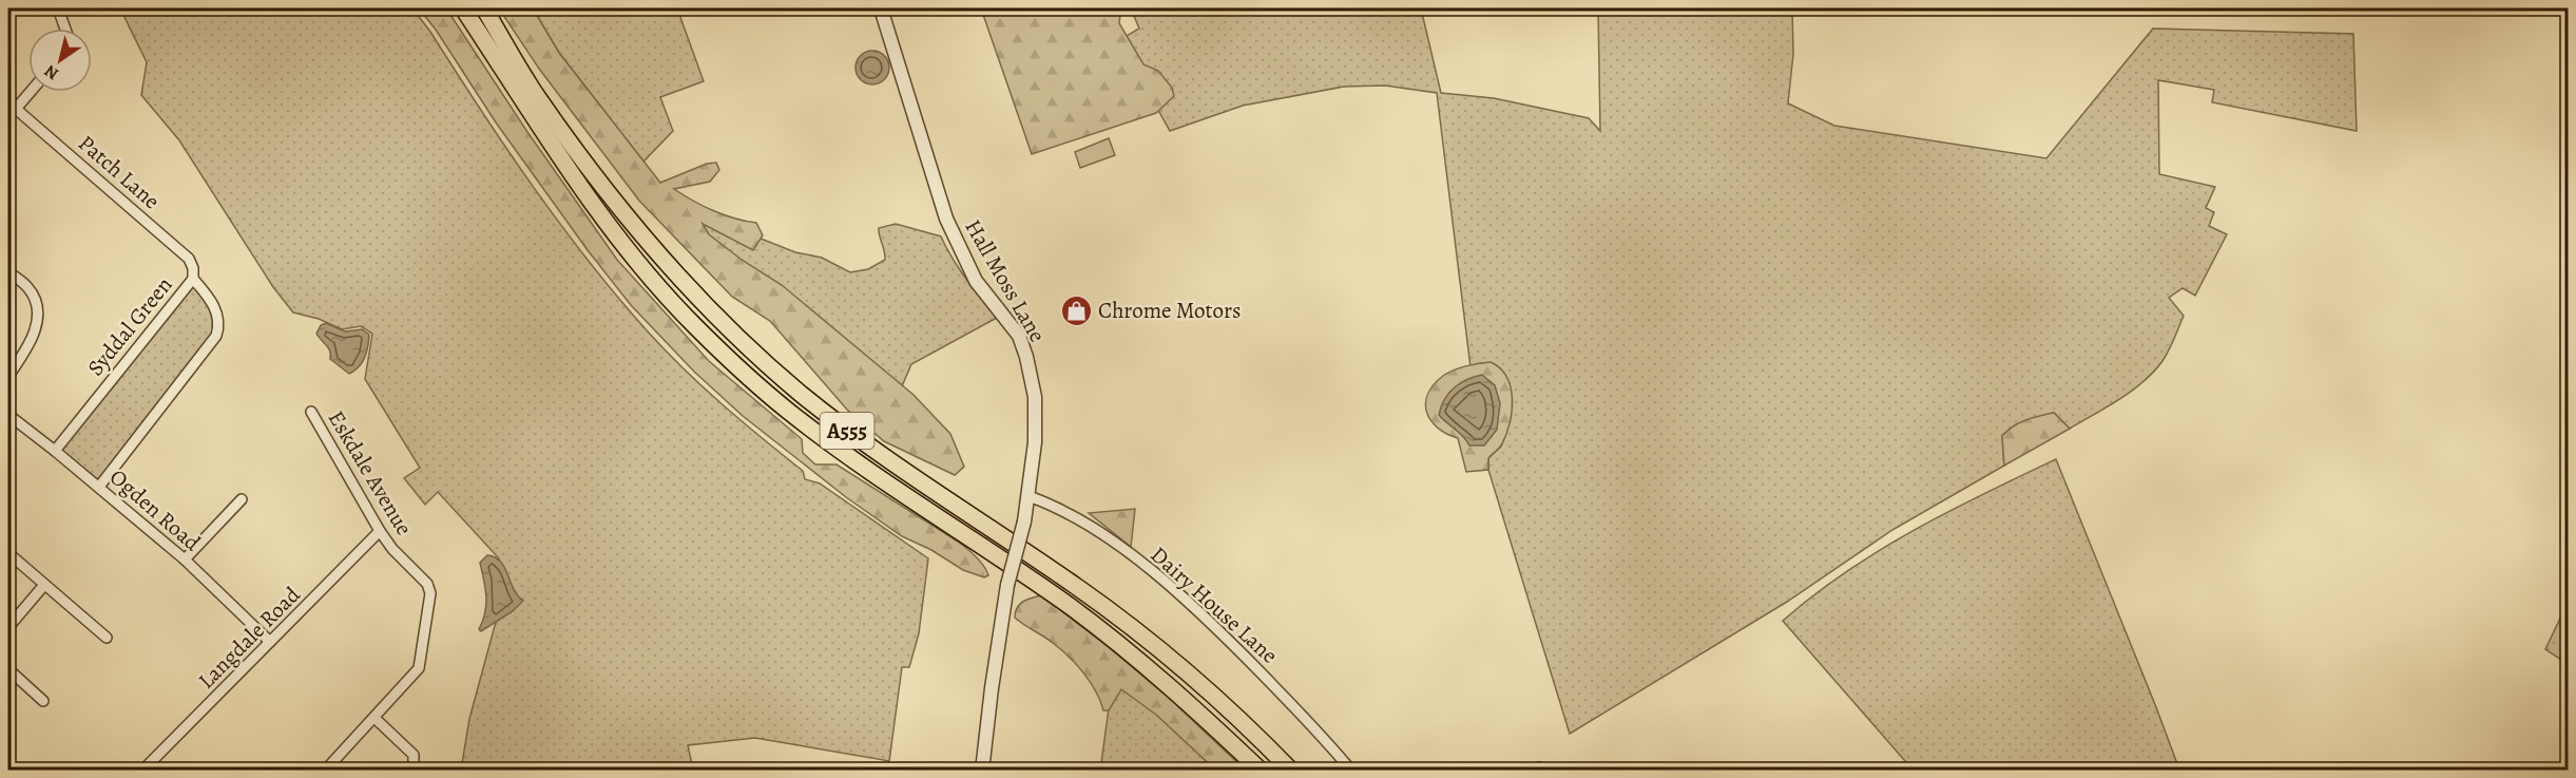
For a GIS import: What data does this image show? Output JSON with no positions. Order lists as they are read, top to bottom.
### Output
{
  "streets": {
    "highway": ["A555"],
    "street": [
      "Patch Lane",
      "Hall Moss Lane",
      "Syddal Green",
      "Eskdale Avenue",
      "Ogden Road",
      "Dairy House Lane",
      "Langdale Road"
    ]
  },
  "crossings": [
    ["Patch Lane", "Syddal Green"],
    ["Hall Moss Lane", "Dairy House Lane"],
    ["Syddal Green", "Ogden Road"],
    ["Eskdale Avenue", "Langdale Road"],
    ["Ogden Road", "Langdale Road"]
  ],
  "places": {
    "shop": ["Chrome Motors"]
  },
  "north": "bottom left"
}
